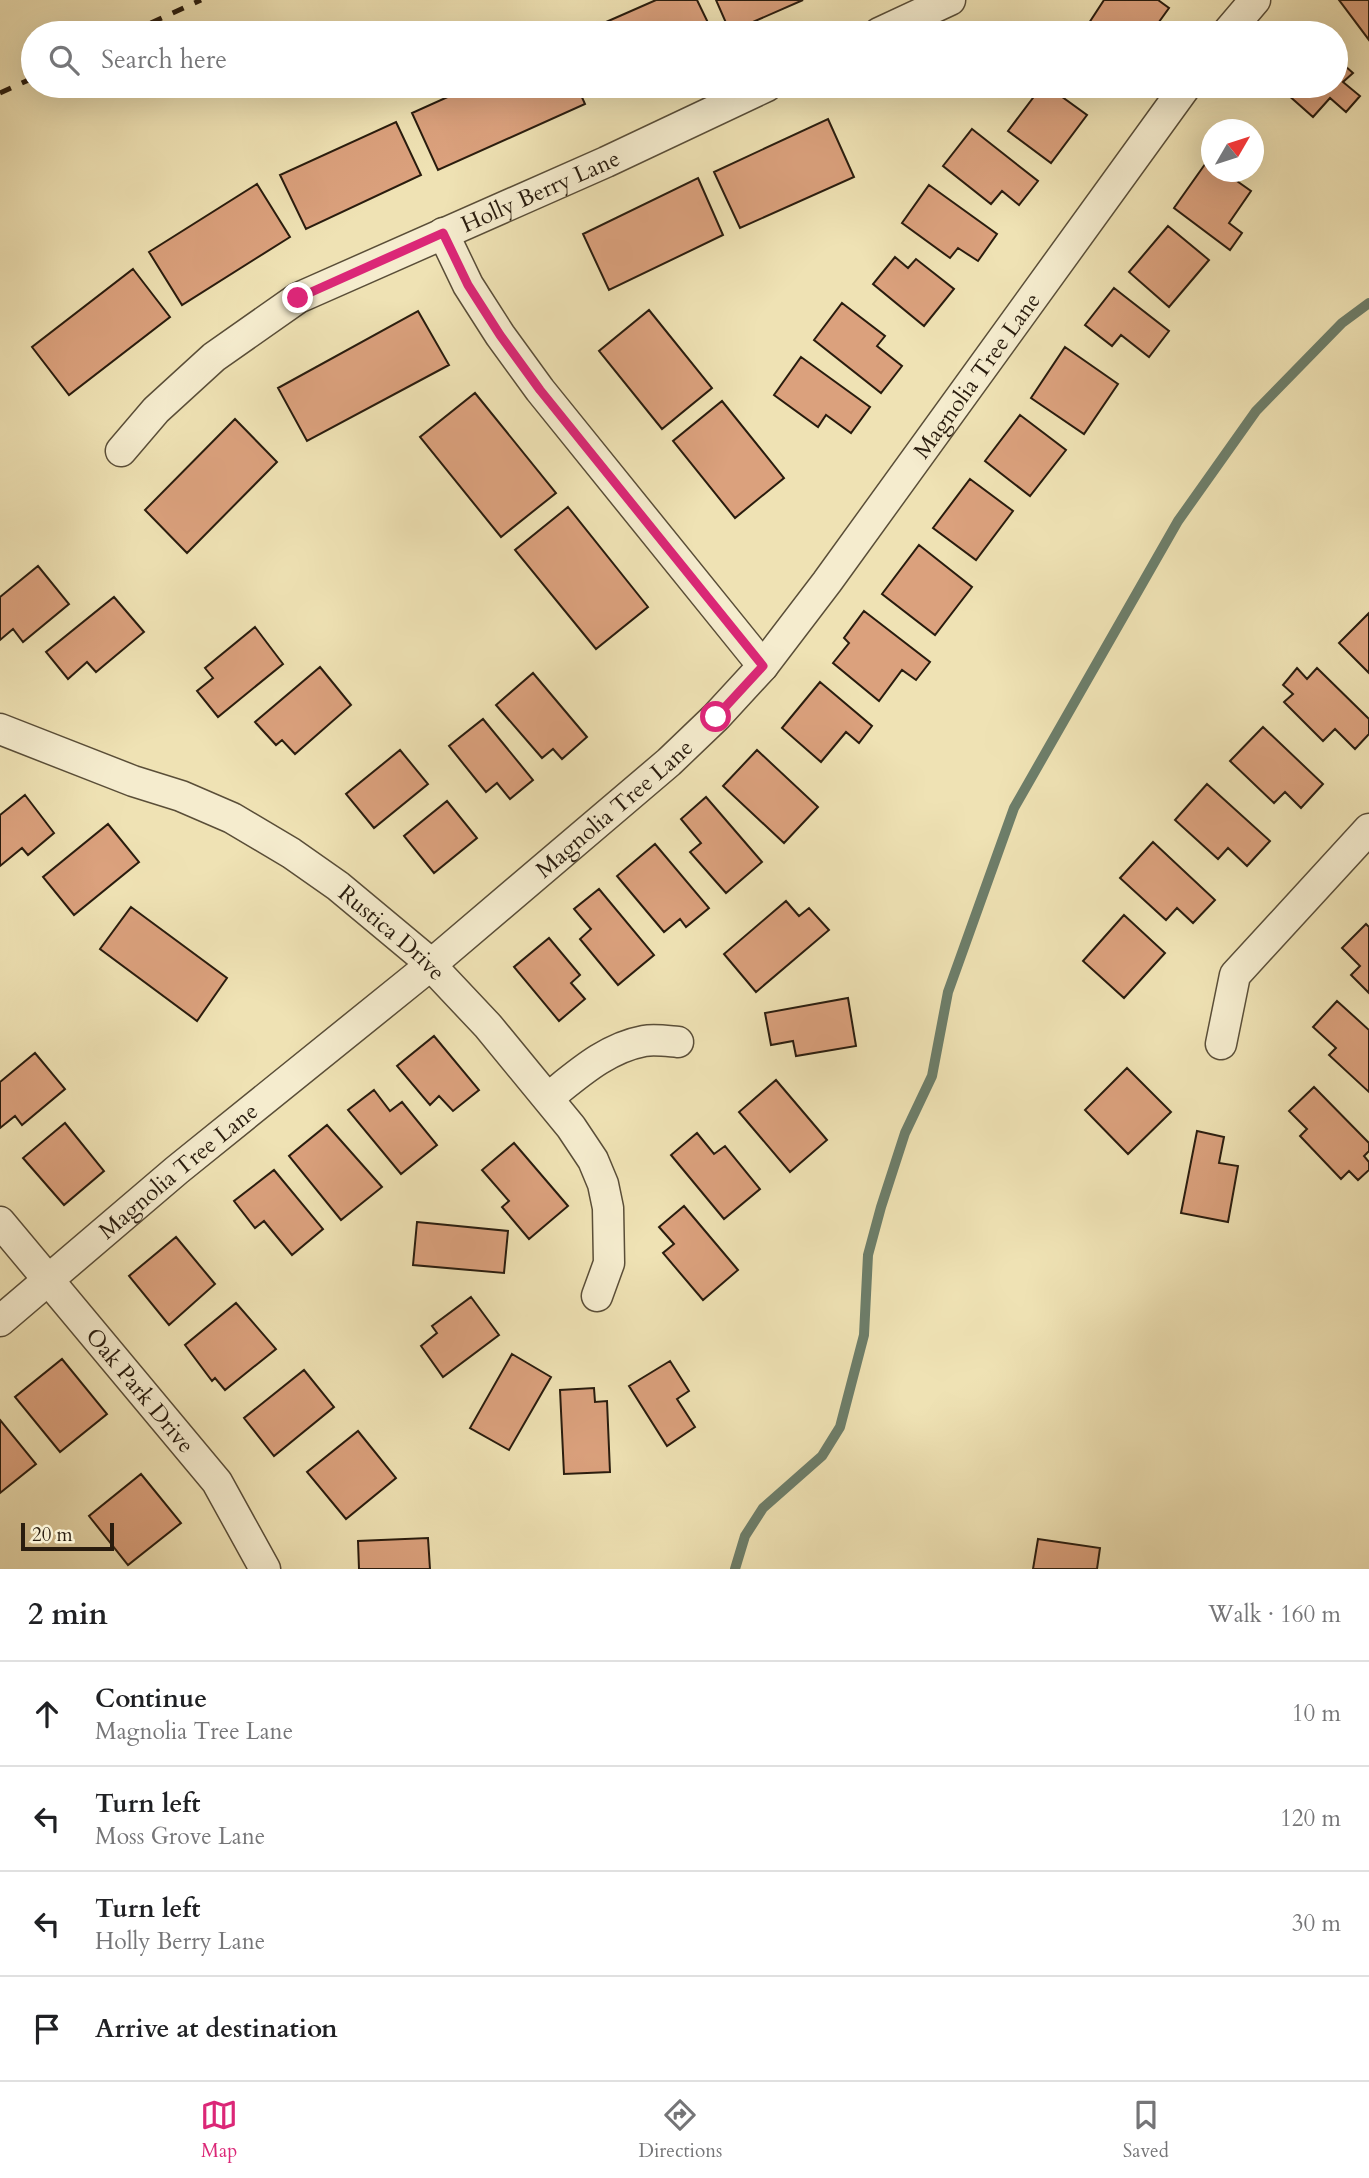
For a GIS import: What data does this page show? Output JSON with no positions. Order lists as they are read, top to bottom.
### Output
{
  "streets": {
    "street": [
      "Holly Berry Lane",
      "Magnolia Tree Lane",
      "Rustica Drive",
      "Oak Park Drive"
    ]
  },
  "crossings": [
    ["Magnolia Tree Lane", "Rustica Drive"],
    ["Magnolia Tree Lane", "Oak Park Drive"]
  ],
  "scale_bar": "20 m",
  "north": "top right",
  "page": {
    "search": "Search here",
    "scale": "20 m",
    "heading": ["2 min", "Walk · 160 m"],
    "list": [
      ["Continue", "Magnolia Tree Lane", "10 m"],
      ["Turn left", "Moss Grove Lane", "120 m"],
      ["Turn left", "Holly Berry Lane", "30 m"],
      "Arrive at destination"
    ],
    "nav": ["Map", "Directions", "Saved"]
  }
}
